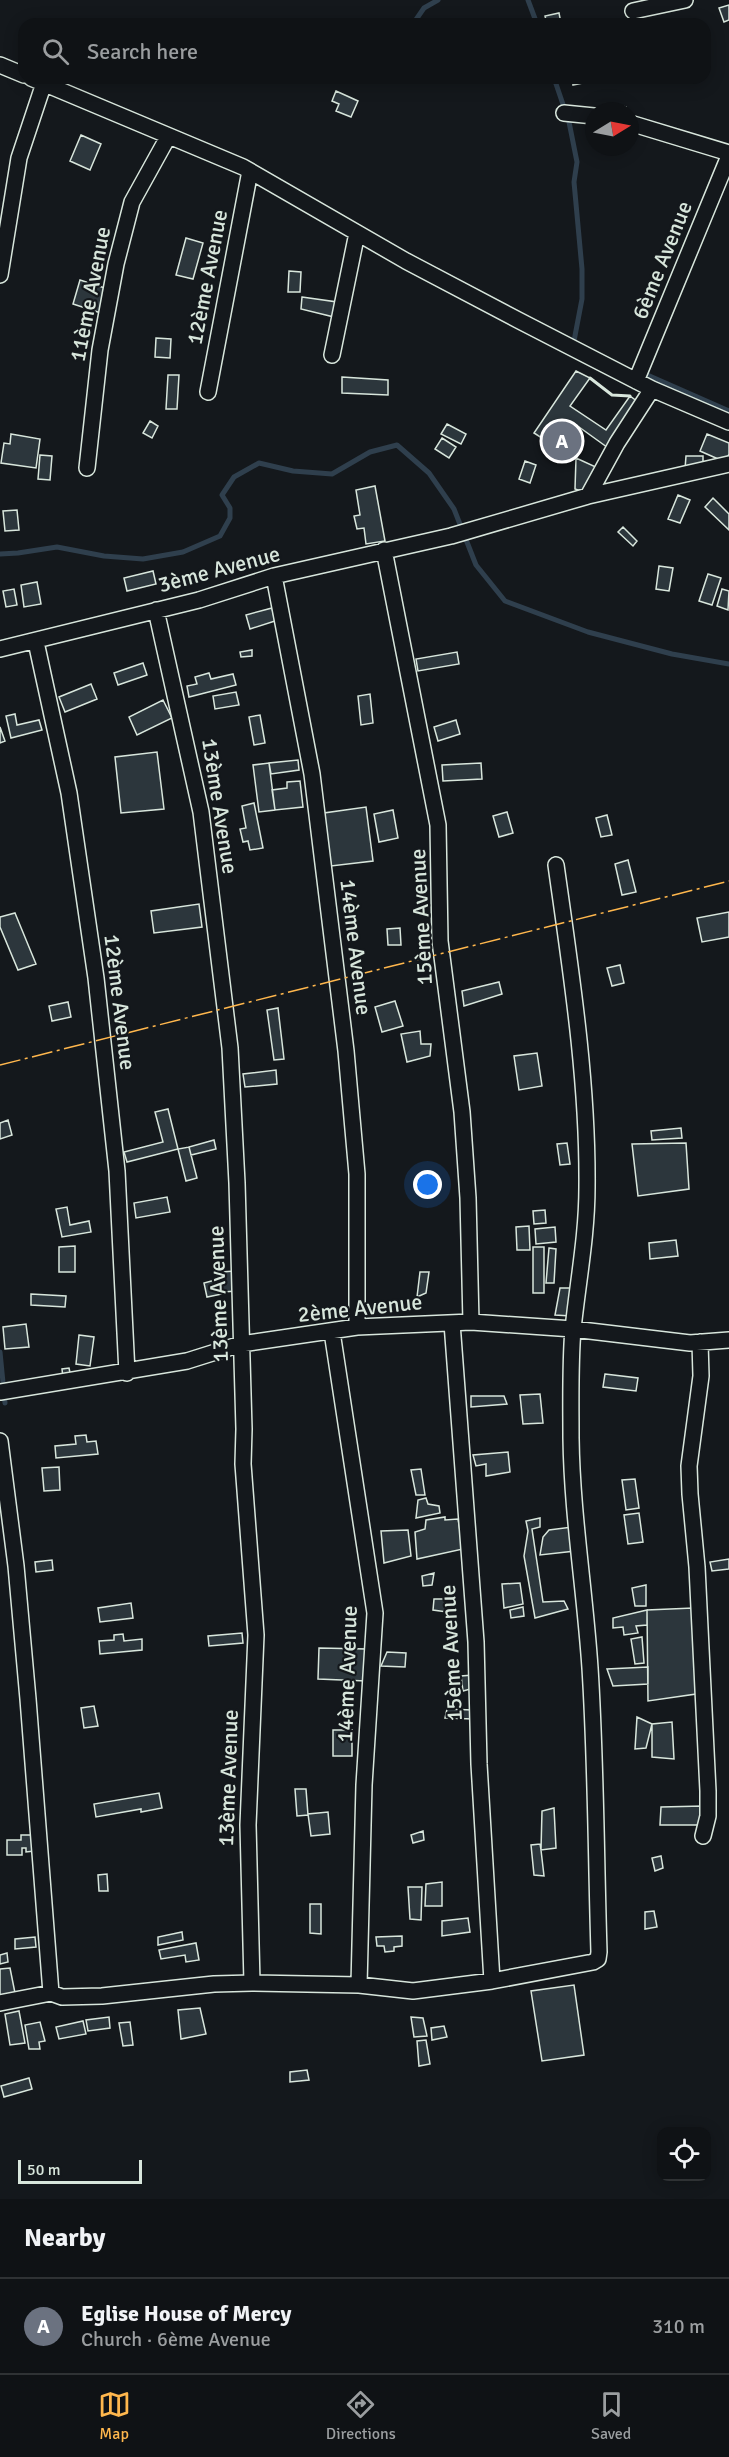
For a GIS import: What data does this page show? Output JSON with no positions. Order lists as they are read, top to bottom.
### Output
{
  "streets": {
    "street": [
      "6ème Avenue",
      "12ème Avenue",
      "11ème Avenue",
      "3ème Avenue",
      "13ème Avenue",
      "15ème Avenue",
      "14ème Avenue",
      "2ème Avenue"
    ]
  },
  "crossings": [
    ["12ème Avenue", "3ème Avenue"],
    ["12ème Avenue", "2ème Avenue"],
    ["3ème Avenue", "13ème Avenue"],
    ["3ème Avenue", "15ème Avenue"],
    ["3ème Avenue", "14ème Avenue"],
    ["13ème Avenue", "2ème Avenue"],
    ["15ème Avenue", "2ème Avenue"],
    ["14ème Avenue", "2ème Avenue"]
  ],
  "scale_bar": "50 m",
  "north": "right",
  "page": {
    "search": "Search here",
    "pins": "A",
    "scale": "50 m",
    "heading": "Nearby",
    "list": [
      {
        "mark": "A",
        "name": "Eglise House of Mercy",
        "note": "Church · 6ème Avenue",
        "value": "310 m"
      }
    ],
    "nav": ["Map", "Directions", "Saved"]
  }
}
